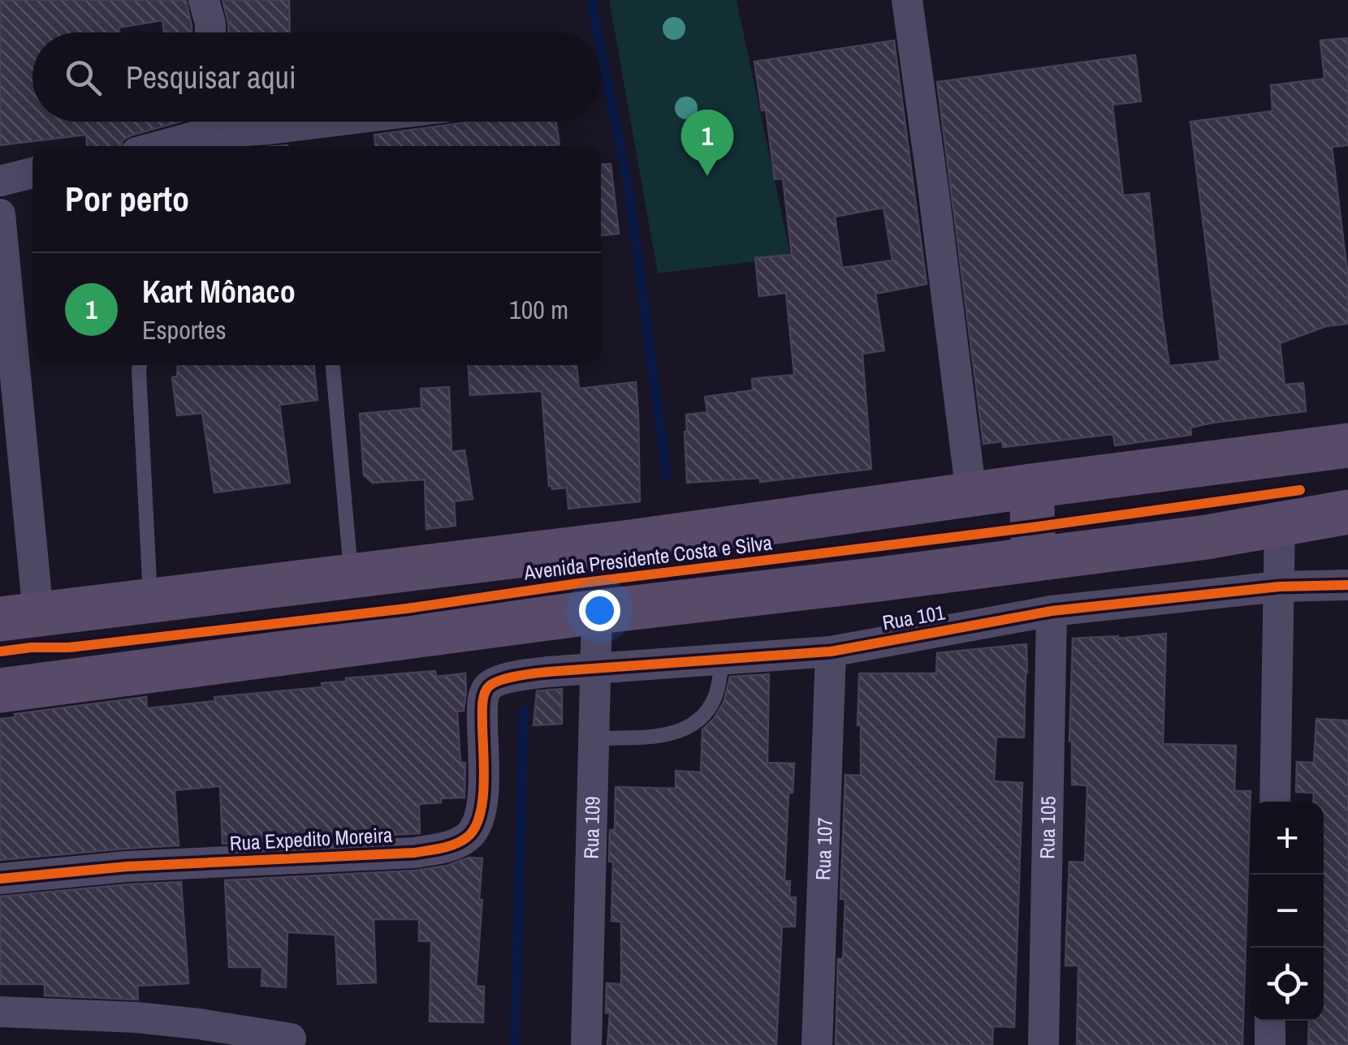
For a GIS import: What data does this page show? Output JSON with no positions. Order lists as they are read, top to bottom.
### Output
{
  "streets": {
    "main road": ["Avenida Presidente Costa e Silva"],
    "street": [
      "Rua 101",
      "Rua 105",
      "Rua 109",
      "Rua Expedito Moreira",
      "Rua 107"
    ]
  },
  "crossings": [
    ["Rua 101", "Rua 105"],
    ["Rua 101", "Rua 109"],
    ["Rua 101", "Rua Expedito Moreira"],
    ["Rua 101", "Rua 107"]
  ],
  "page": {
    "search": "Pesquisar aqui",
    "pins": "1",
    "heading": "Por perto",
    "list": [
      {
        "mark": "1",
        "name": "Kart Mônaco",
        "note": "Esportes",
        "value": "100 m"
      }
    ],
    "map_buttons": ["+", "−"]
  }
}
